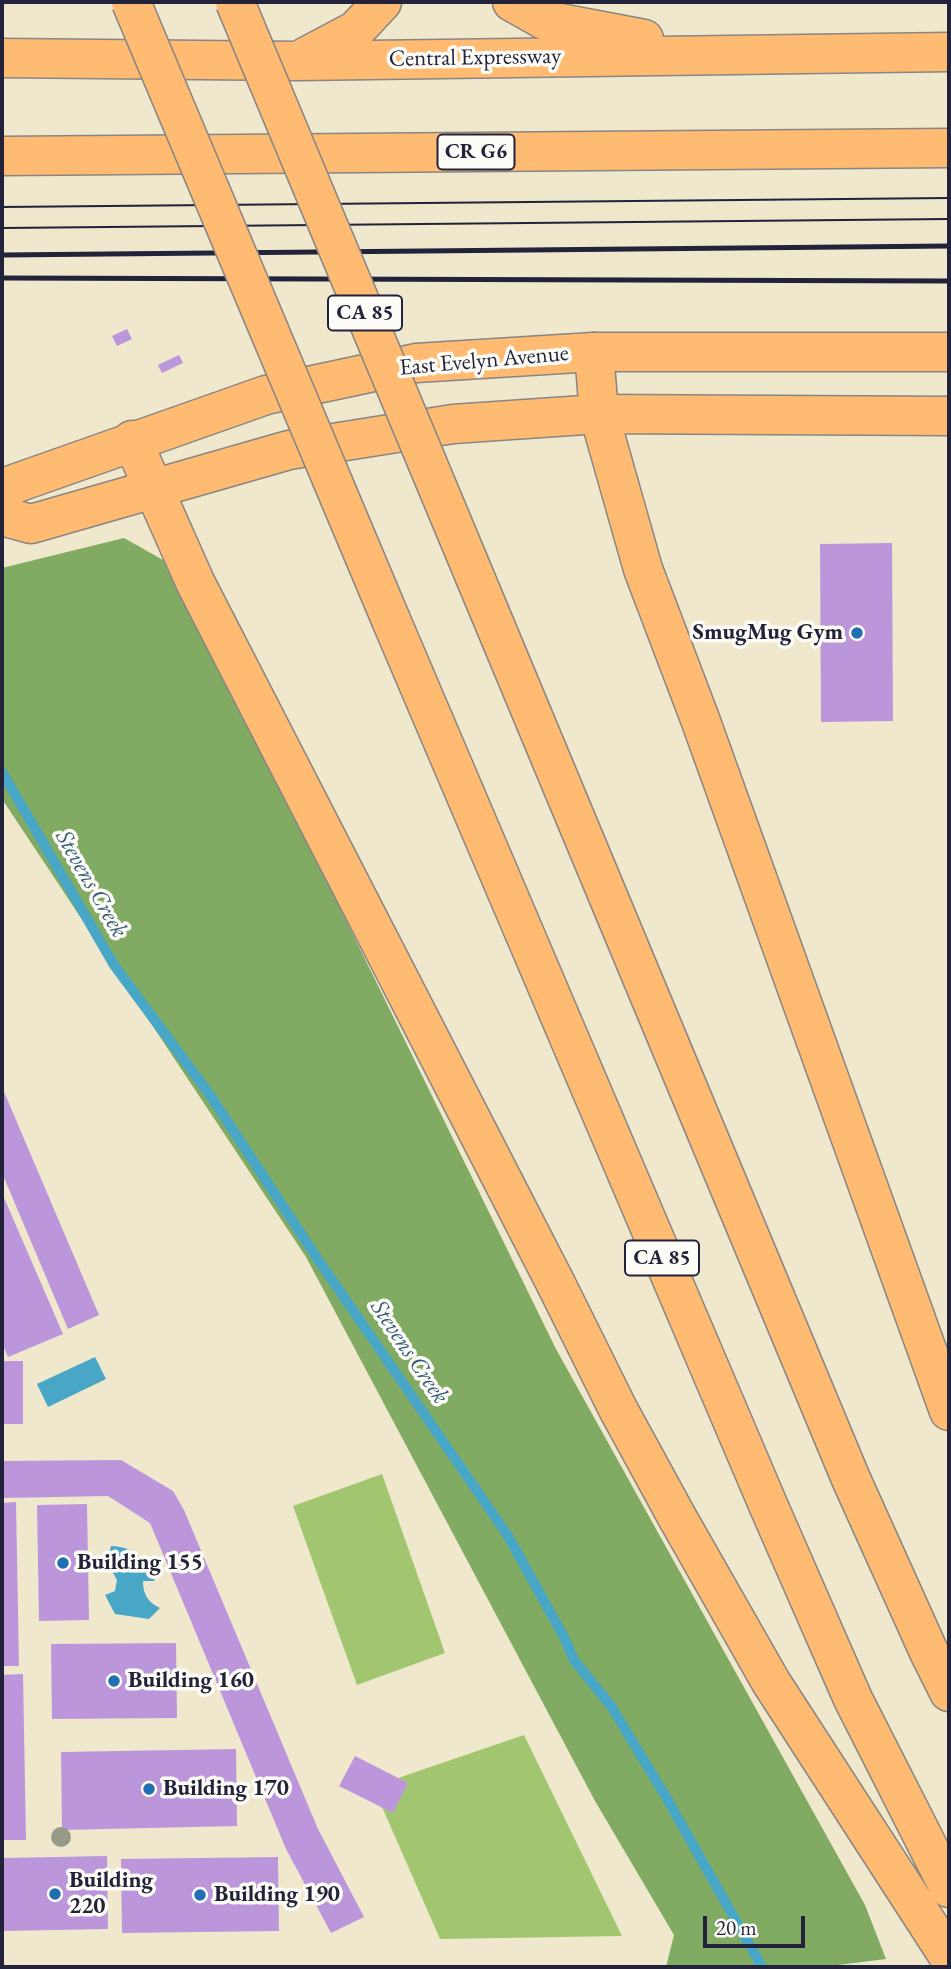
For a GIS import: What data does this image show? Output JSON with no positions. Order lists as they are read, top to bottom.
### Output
{
  "streets": {
    "main road": [
      "Central Expressway",
      "CR G6",
      "CA 85",
      "East Evelyn Avenue"
    ]
  },
  "water": ["Stevens Creek"],
  "places": [
    "SmugMug Gym",
    "Building 155",
    "Building 160",
    "Building 170",
    "Building 220",
    "Building 190"
  ],
  "scale_bar": "20 m"
}
